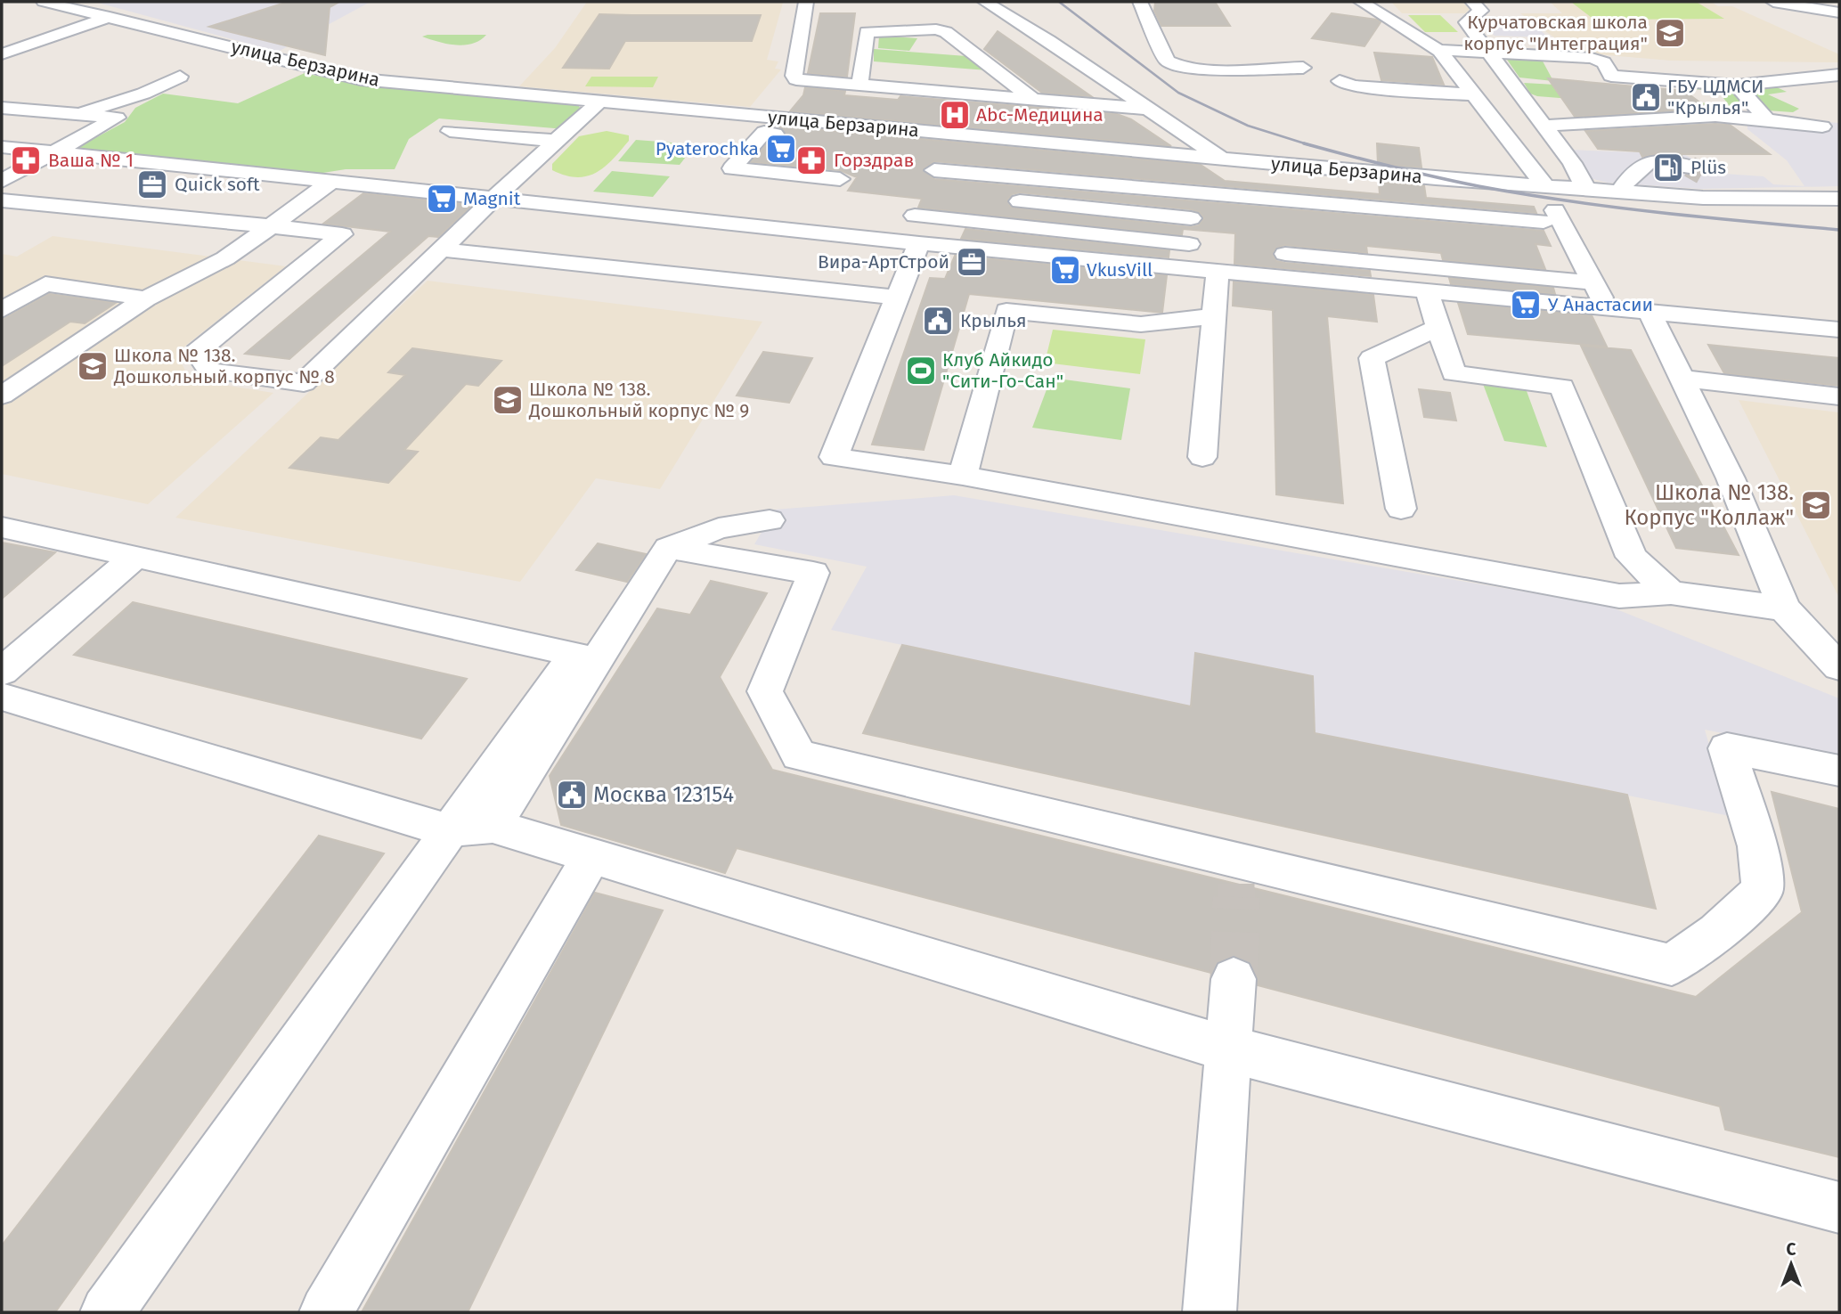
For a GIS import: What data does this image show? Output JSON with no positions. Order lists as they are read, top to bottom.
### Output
{
  "streets": {
    "street": ["улица Берзарина"]
  },
  "places": {
    "school or university": [
      "Курчатовская школа корпус \"Интеграция\"",
      "Школа № 138. Дошкольный корпус № 8",
      "Школа № 138. Дошкольный корпус № 9",
      "Школа № 138. Корпус \"Коллаж\""
    ],
    "public building": ["ГБУ ЦДМСИ \"Крылья\"", "Крылья", "Москва 123154"],
    "hospital": ["Abc-Медицина"],
    "supermarket": [
      "Pyaterochka",
      "Magnit",
      "VkusVill",
      "У Анастасии"
    ],
    "pharmacy": ["Ваша № 1", "Горздрав"],
    "fuel station": ["Plüs"],
    "office": ["Quick soft", "Вира-АртСтрой"],
    "sports": ["Клуб Айкидо \"Сити-Го-Сан\""]
  },
  "north": "top"
}
